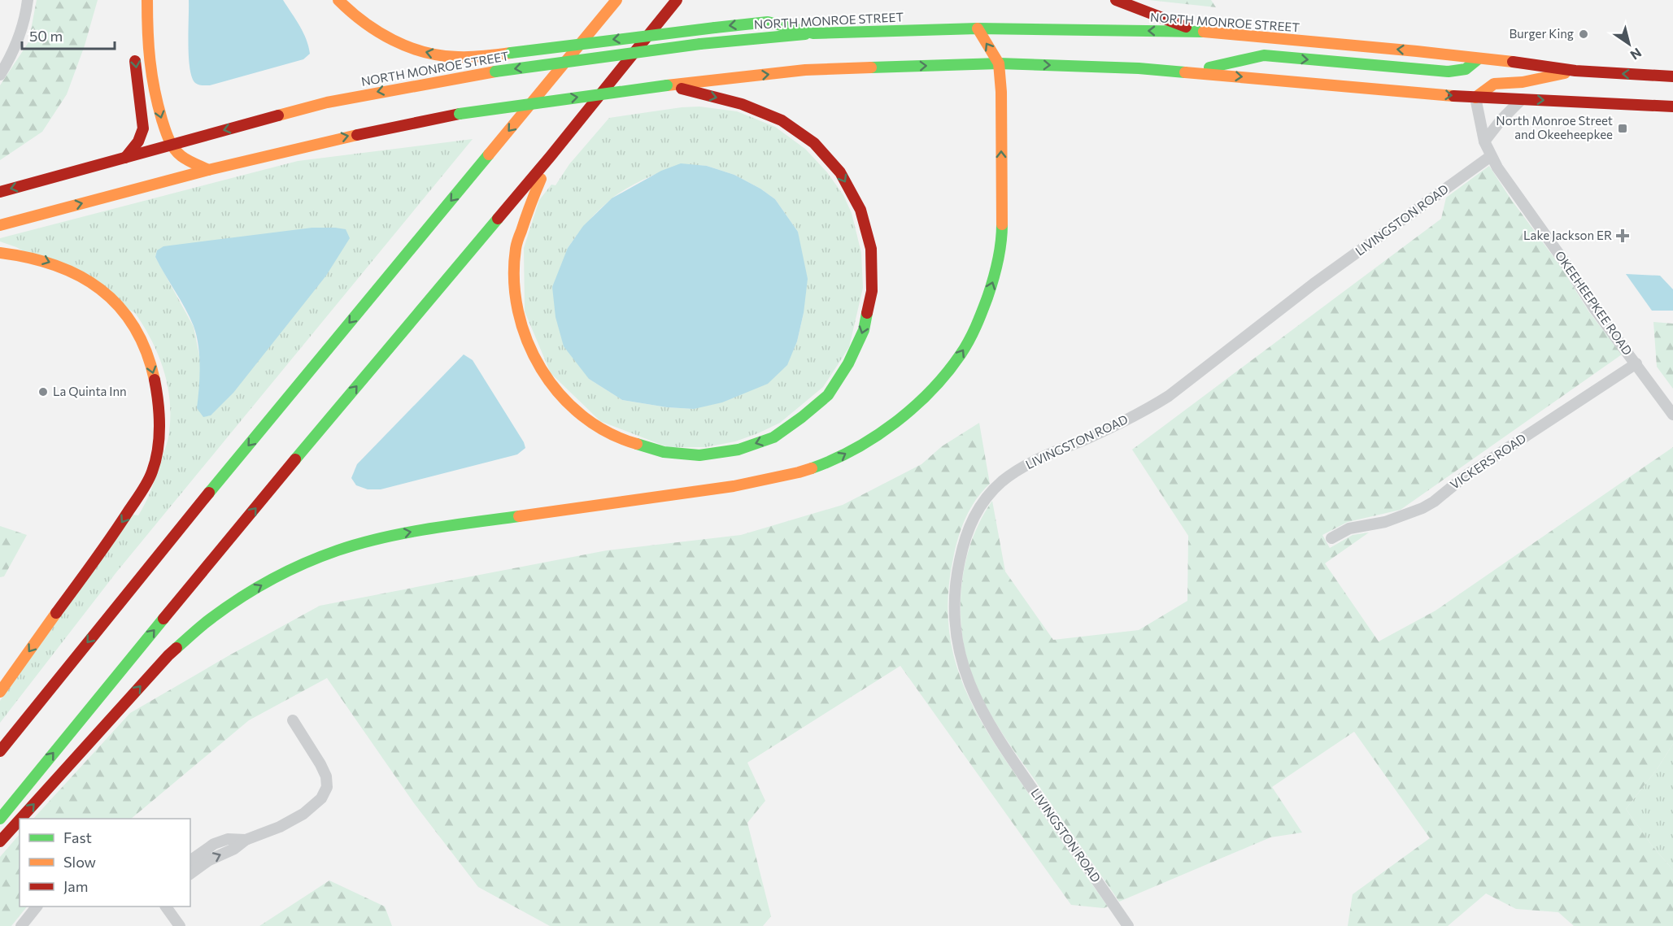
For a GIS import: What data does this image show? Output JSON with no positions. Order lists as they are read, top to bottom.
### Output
{
  "streets": {
    "main road": ["NORTH MONROE STREET"],
    "street": ["LIVINGSTON ROAD", "OKEEHEEPKEE ROAD", "VICKERS ROAD"]
  },
  "crossings": [
    ["LIVINGSTON ROAD", "OKEEHEEPKEE ROAD"],
    ["OKEEHEEPKEE ROAD", "VICKERS ROAD"]
  ],
  "places": {
    "other": ["Burger King", "La Quinta Inn"],
    "transit": ["North Monroe Street and Okeeheepkee"],
    "health": ["Lake Jackson ER"]
  },
  "legend": ["Fast", "Slow", "Jam"],
  "scale_bar": "50 m",
  "north": "bottom right"
}
